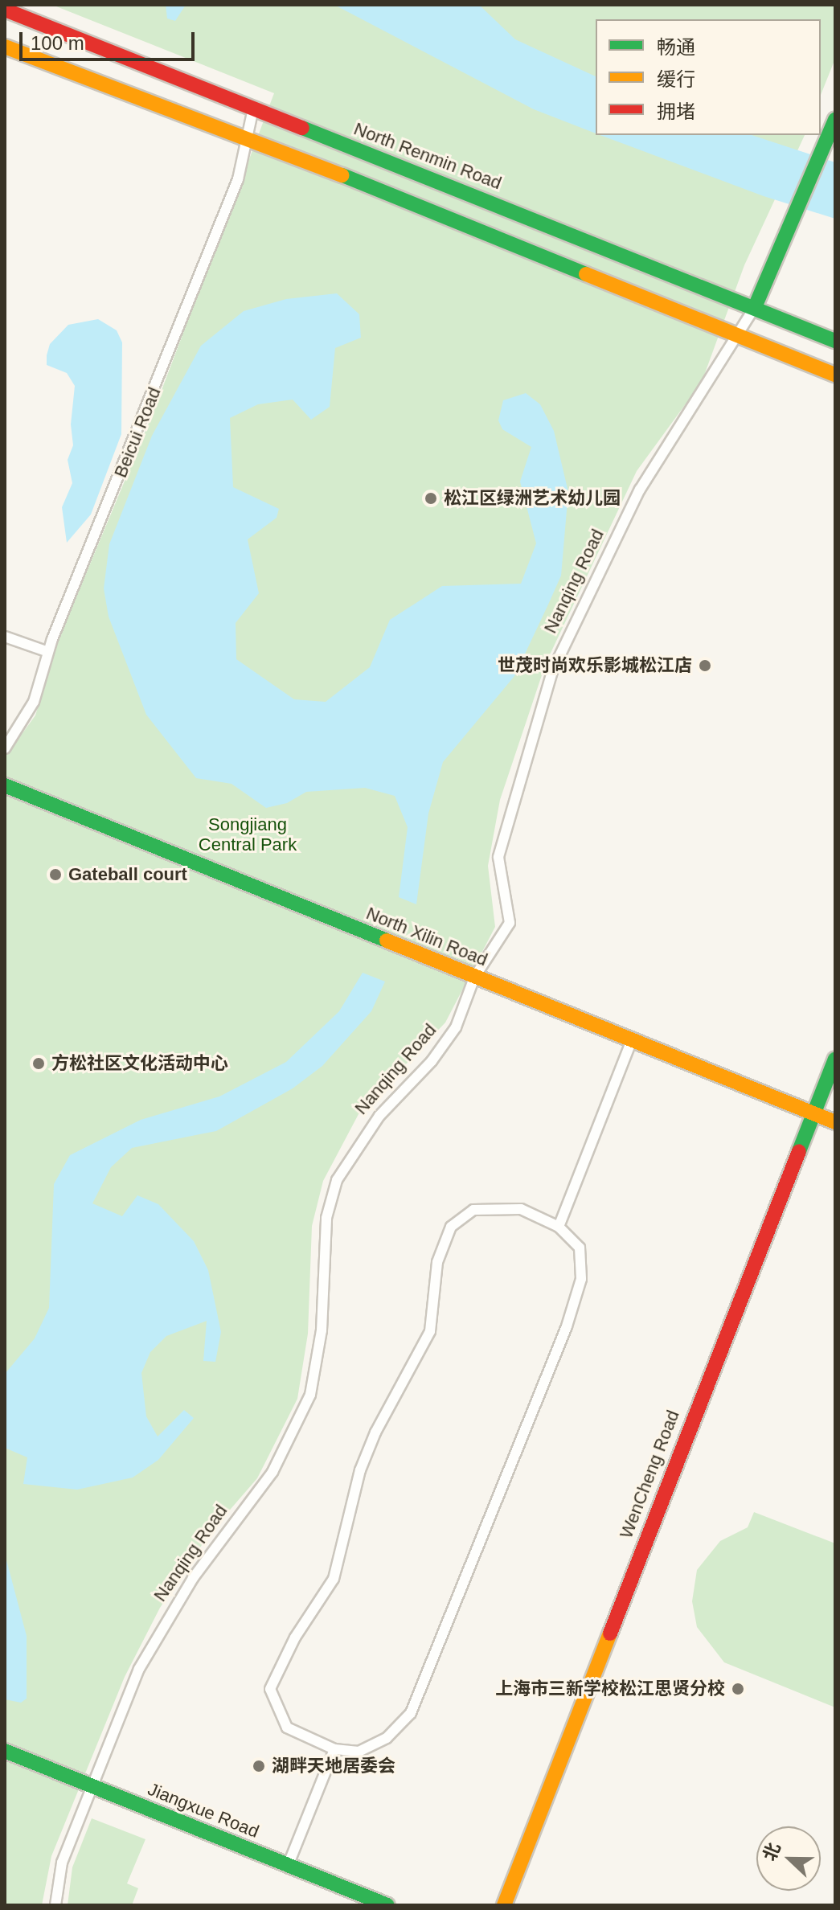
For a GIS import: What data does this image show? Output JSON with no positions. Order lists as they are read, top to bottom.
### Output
{
  "streets": {
    "main road": [
      "North Renmin Road",
      "Nanqing Road",
      "North Xilin Road",
      "WenCheng Road",
      "Jiangxue Road"
    ],
    "street": ["Beicui Road"]
  },
  "crossings": [
    ["North Renmin Road", "Beicui Road"],
    ["North Renmin Road", "Nanqing Road"],
    ["Nanqing Road", "North Xilin Road"],
    ["Nanqing Road", "Jiangxue Road"],
    ["North Xilin Road", "WenCheng Road"]
  ],
  "parks": ["Songjiang Central Park"],
  "places": [
    "松江区绿洲艺术幼儿园",
    "世茂时尚欢乐影城松江店",
    "Gateball court",
    "方松社区文化活动中心",
    "上海市三新学校松江思贤分校",
    "湖畔天地居委会"
  ],
  "legend": ["畅通", "缓行", "拥堵"],
  "scale_bar": "100 m",
  "north": "left"
}
